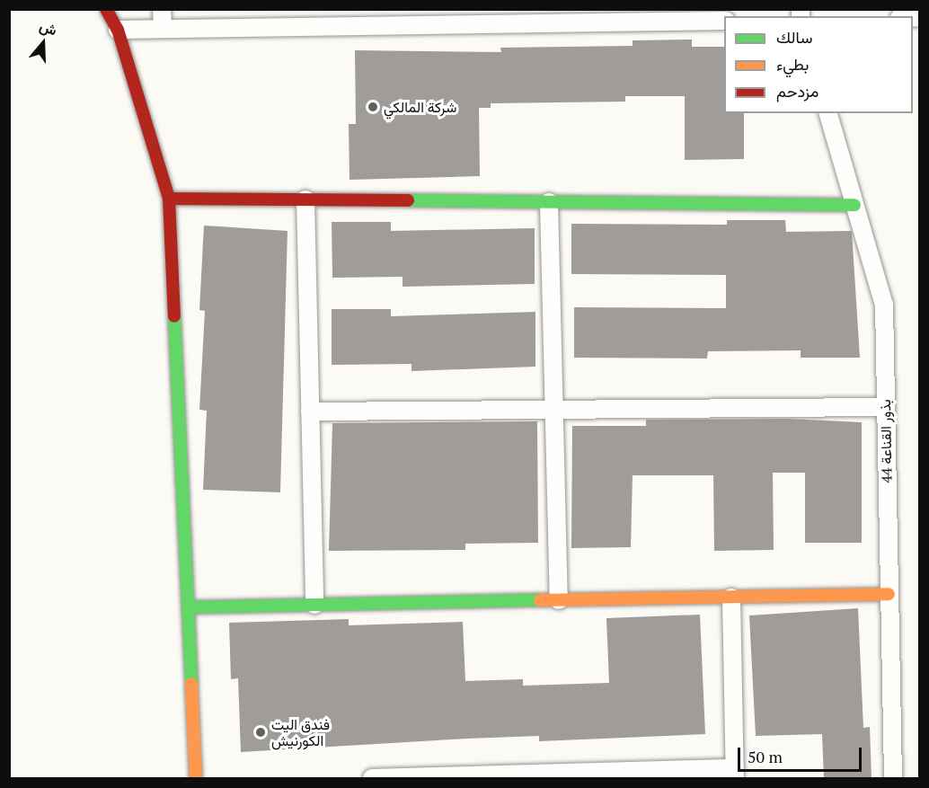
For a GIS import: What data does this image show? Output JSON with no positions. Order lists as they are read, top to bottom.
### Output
{
  "streets": {
    "street": ["بذور القناعة 44"]
  },
  "places": ["شركة المالكي", "فندق اليت الكورنيش"],
  "legend": ["سالك", "بطيء", "مزدحم"],
  "scale_bar": "50 m",
  "north": "top"
}
